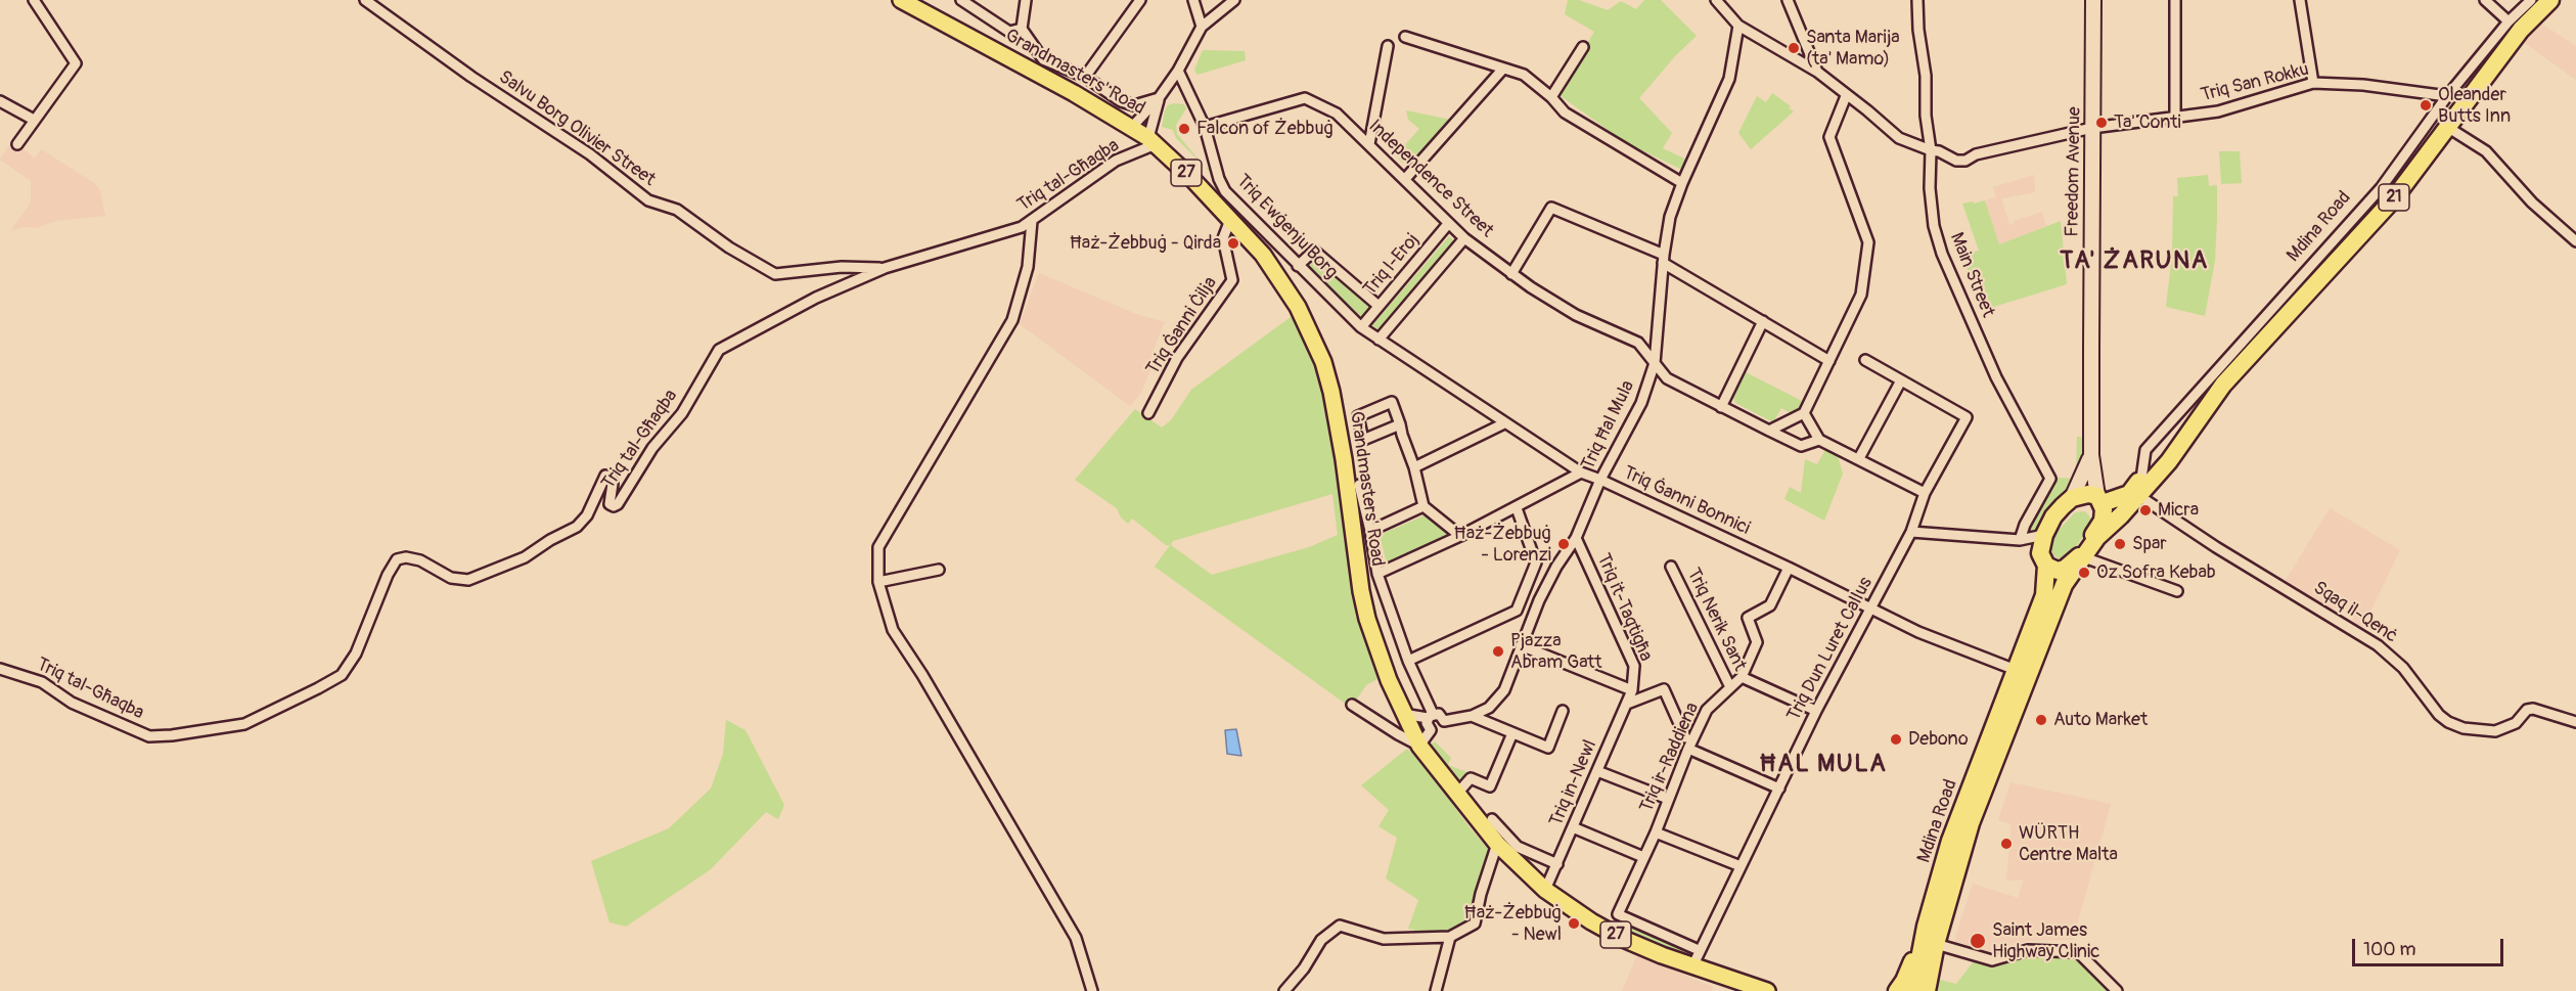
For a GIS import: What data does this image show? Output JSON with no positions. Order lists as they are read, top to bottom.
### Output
{
  "streets": {
    "highway": ["21", "Mdina Road"],
    "main road": ["Grandmasters' Road", "27"],
    "street": [
      "Triq San Rokku",
      "Salvu Borg Olivier Street",
      "Freedom Avenue",
      "Triq tal-Għaqba",
      "Independence Street",
      "Triq Ewġenju Borg",
      "Triq l-Eroj",
      "Main Street",
      "Triq Ġanni Ċilja",
      "Triq Ħal Mula",
      "Triq Ġanni Bonnici",
      "Triq it-Taqtigħa",
      "Sqaq il-Qenċ",
      "Triq Nerik Sant",
      "Triq Dun Luret Callus",
      "Triq ir-Raddiena",
      "Triq in-Newl"
    ]
  },
  "crossings": [
    ["Grandmasters' Road", "Triq tal-Għaqba"],
    ["Grandmasters' Road", "Triq Ġanni Ċilja"],
    ["Grandmasters' Road", "Triq Dun Luret Callus"],
    ["Grandmasters' Road", "Triq ir-Raddiena"],
    ["Grandmasters' Road", "Triq in-Newl"],
    ["Triq San Rokku", "Freedom Avenue"],
    ["Triq San Rokku", "Mdina Road"],
    ["Triq San Rokku", "Main Street"],
    ["Salvu Borg Olivier Street", "Triq tal-Għaqba"],
    ["Freedom Avenue", "Mdina Road"],
    ["Independence Street", "Triq Ewġenju Borg"],
    ["Independence Street", "Triq l-Eroj"],
    ["Independence Street", "Triq Ħal Mula"],
    ["Triq Ewġenju Borg", "Triq l-Eroj"],
    ["Triq Ewġenju Borg", "Triq Ġanni Bonnici"],
    ["Mdina Road", "Triq Ġanni Bonnici"],
    ["Mdina Road", "Sqaq il-Qenċ"],
    ["Triq l-Eroj", "Triq Ġanni Bonnici"],
    ["Triq Ħal Mula", "Triq Ġanni Bonnici"],
    ["Triq Ħal Mula", "Triq it-Taqtigħa"],
    ["Triq Ġanni Bonnici", "Triq Dun Luret Callus"],
    ["Triq Ġanni Bonnici", "Triq ir-Raddiena"],
    ["Triq it-Taqtigħa", "Triq in-Newl"],
    ["Triq Nerik Sant", "Triq Dun Luret Callus"],
    ["Triq Nerik Sant", "Triq ir-Raddiena"],
    ["Triq Dun Luret Callus", "Triq ir-Raddiena"]
  ],
  "districts": ["TA' ŻARUNA", "ĦAL MULA"],
  "places": [
    "Santa Marija (ta' Mamo)",
    "Oleander Butts Inn",
    "Ta' Conti",
    "Falcon of Żebbuġ",
    "Ħaż-Żebbuġ - Qirda",
    "Micra",
    "Ħaż-Żebbuġ - Lorenzi",
    "Spar",
    "Oz Sofra Kebab",
    "Pjazza Abram Gatt",
    "Auto Market",
    "Debono",
    "WÜRTH Centre Malta",
    "Ħaż-Żebbuġ - Newl",
    "Saint James Highway Clinic"
  ],
  "scale_bar": "100 m"
}
